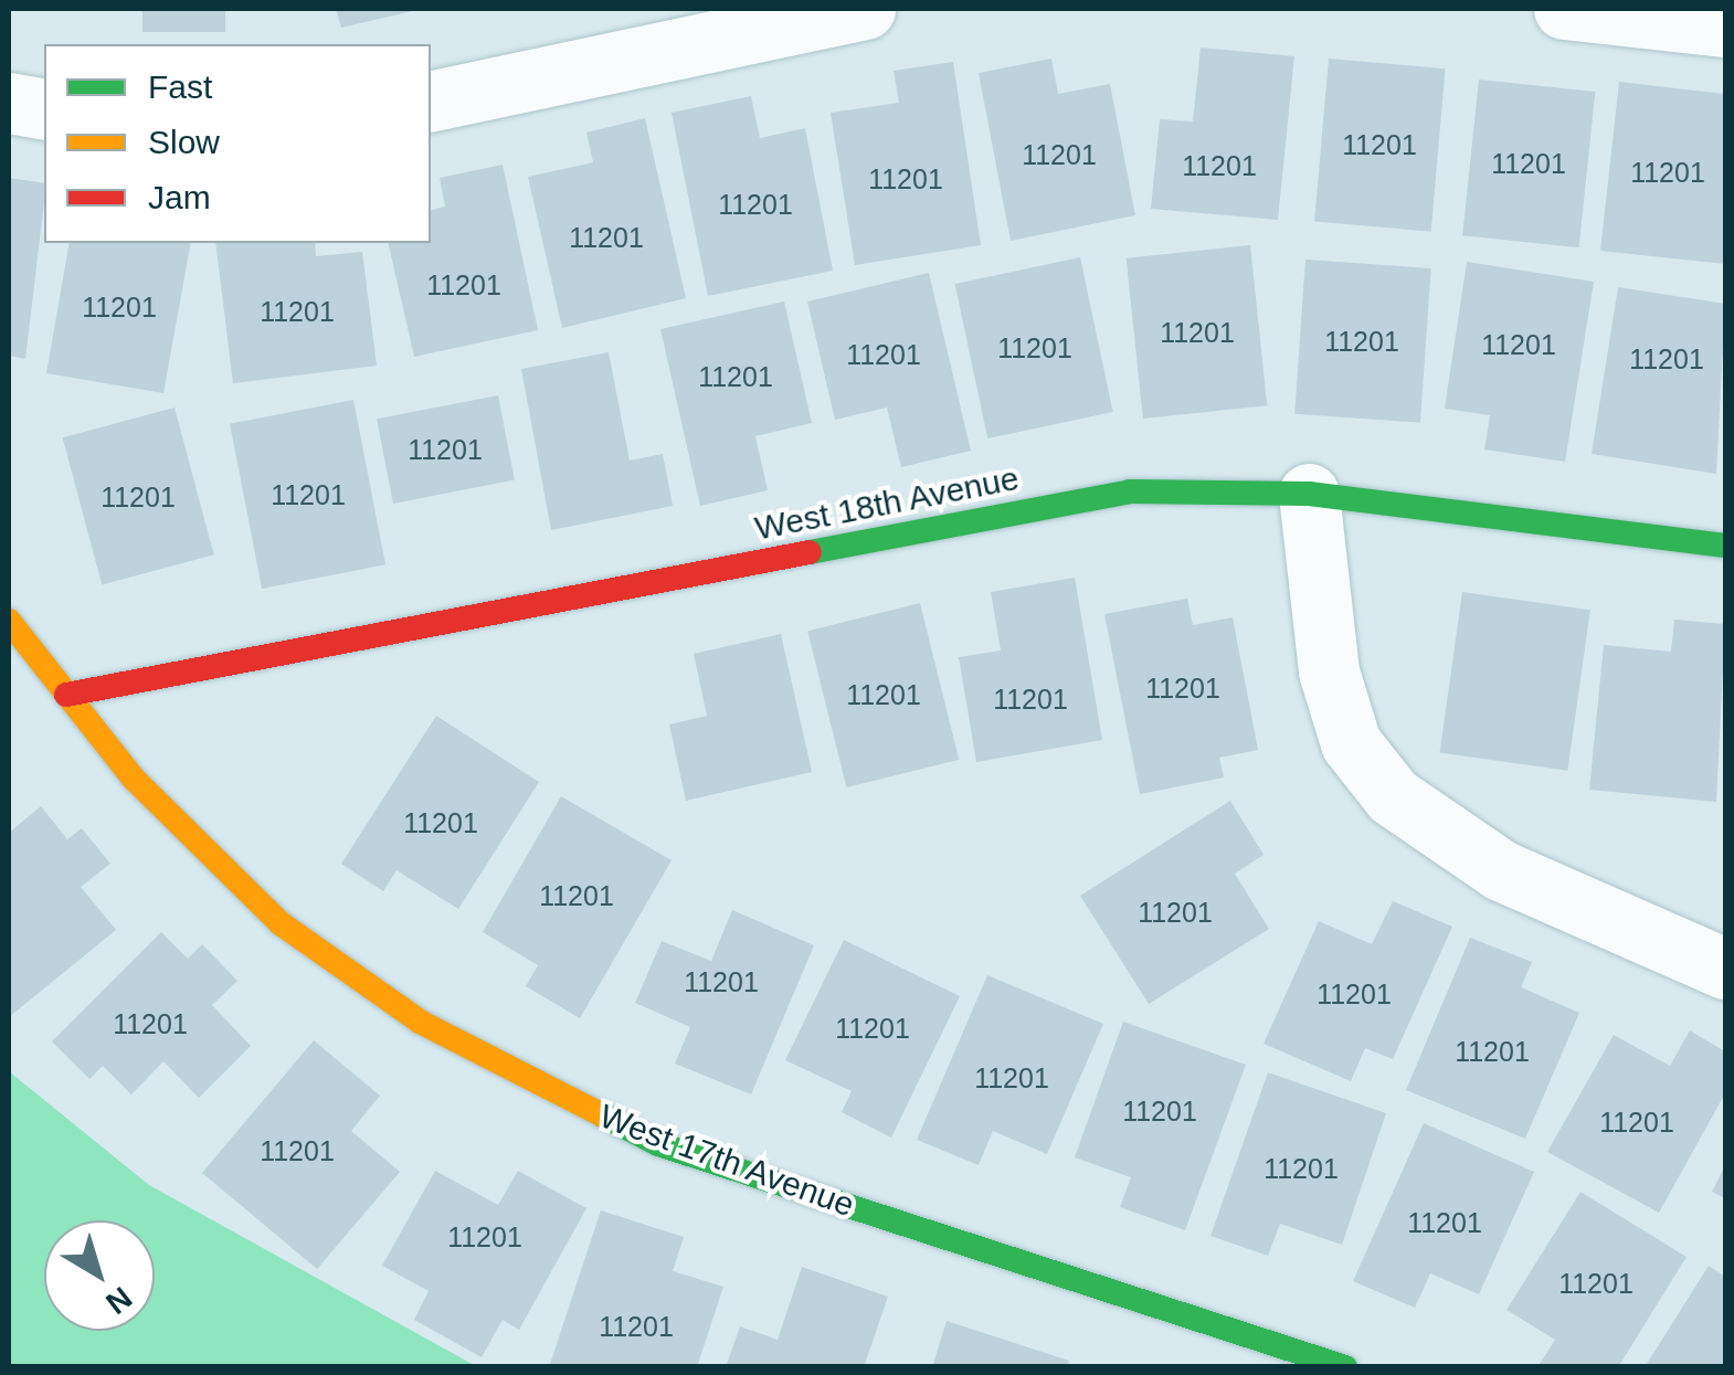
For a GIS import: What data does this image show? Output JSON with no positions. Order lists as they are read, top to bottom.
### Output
{
  "streets": {
    "street": ["West 18th Avenue", "West 17th Avenue"]
  },
  "crossings": [
    ["West 18th Avenue", "West 17th Avenue"]
  ],
  "house_numbers": [
    "11201",
    "11201",
    "11201",
    "11201",
    "11201",
    "11201",
    "11201",
    "11201",
    "11201",
    "11201",
    "11201",
    "11201",
    "11201",
    "11201",
    "11201",
    "11201",
    "11201",
    "11201",
    "11201",
    "11201",
    "11201",
    "11201",
    "11201",
    "11201",
    "11201",
    "11201",
    "11201",
    "11201",
    "11201",
    "11201",
    "11201",
    "11201",
    "11201",
    "11201",
    "11201",
    "11201",
    "11201",
    "11201",
    "11201",
    "11201",
    "11201"
  ],
  "legend": ["Fast", "Slow", "Jam"],
  "north": "bottom right"
}
